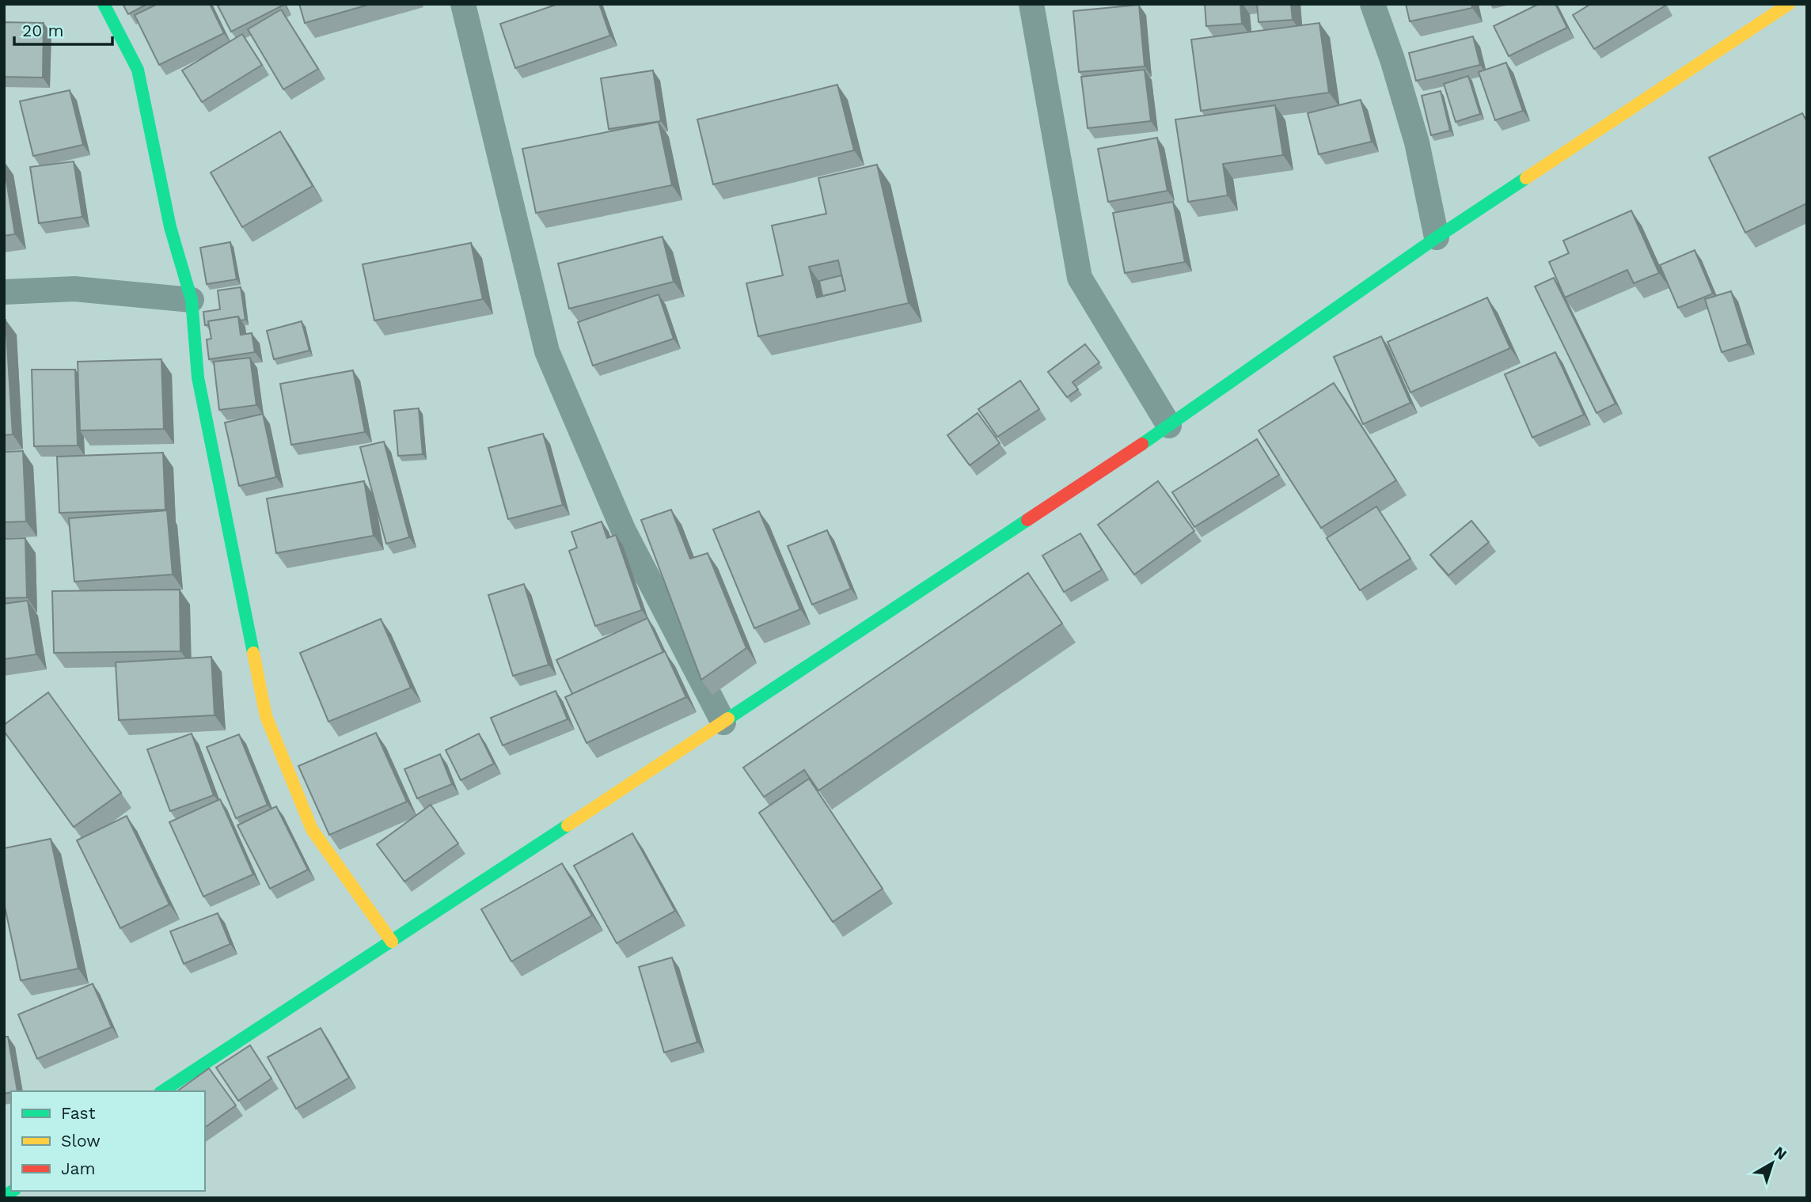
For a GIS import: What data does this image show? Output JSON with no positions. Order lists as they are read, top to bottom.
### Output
{
  "legend": ["Fast", "Slow", "Jam"],
  "scale_bar": "20 m",
  "north": "top right"
}
